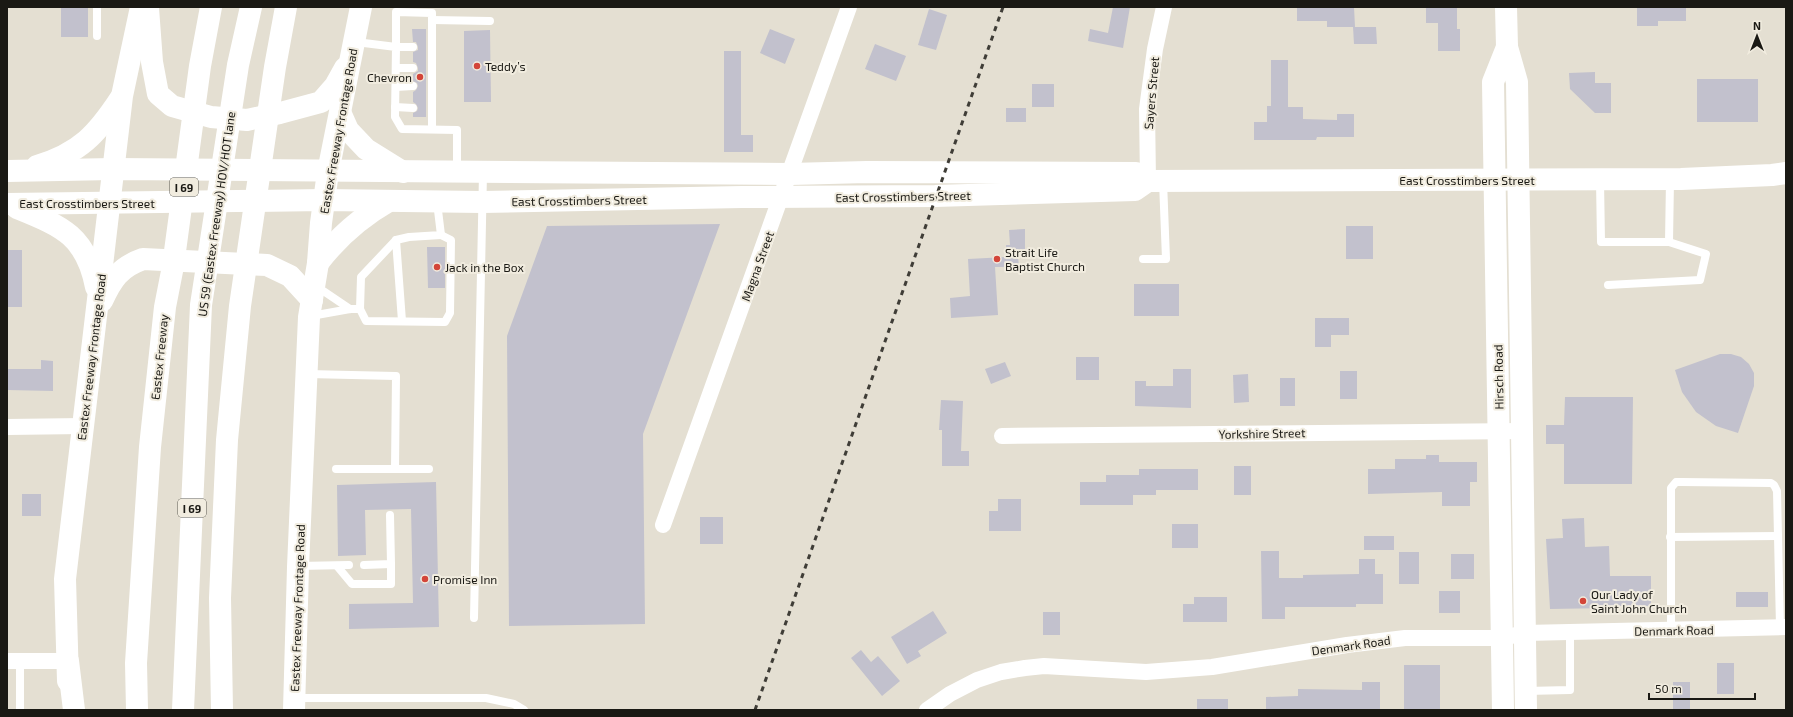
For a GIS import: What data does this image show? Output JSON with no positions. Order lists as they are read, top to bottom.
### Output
{
  "streets": {
    "main road": [
      "Eastex Freeway Frontage Road",
      "East Crosstimbers Street",
      "I 69",
      "US 59 (Eastex Freeway) HOV/HOT lane",
      "Eastex Freeway",
      "Hirsch Road"
    ],
    "street": [
      "Sayers Street",
      "Magna Street",
      "Yorkshire Street",
      "Denmark Road"
    ]
  },
  "crossings": [
    ["Sayers Street", "East Crosstimbers Street"],
    ["Eastex Freeway Frontage Road", "East Crosstimbers Street"],
    ["East Crosstimbers Street", "Magna Street"],
    ["East Crosstimbers Street", "Hirsch Road"],
    ["Hirsch Road", "Yorkshire Street"],
    ["Hirsch Road", "Denmark Road"]
  ],
  "places": [
    "Teddy’s",
    "Chevron",
    "Strait Life Baptist Church",
    "Jack in the Box",
    "Promise Inn",
    "Our Lady of Saint John Church"
  ],
  "scale_bar": "50 m",
  "north": "top"
}
